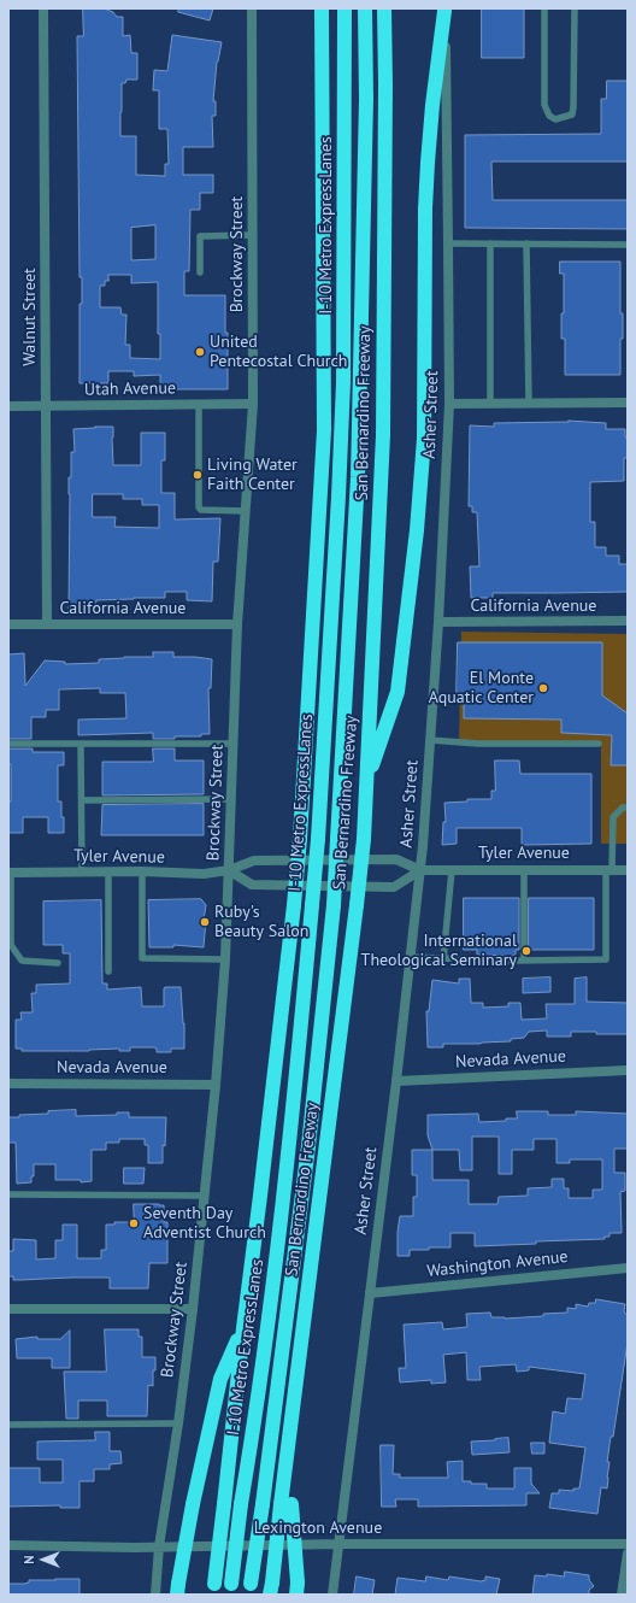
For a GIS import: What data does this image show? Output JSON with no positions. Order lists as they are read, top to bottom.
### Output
{
  "streets": {
    "highway": ["I-10 Metro ExpressLanes", "San Bernardino Freeway"],
    "street": [
      "Brockway Street",
      "Walnut Street",
      "Utah Avenue",
      "Asher Street",
      "California Avenue",
      "Tyler Avenue",
      "Nevada Avenue",
      "Washington Avenue",
      "Lexington Avenue"
    ]
  },
  "crossings": [
    ["Brockway Street", "Utah Avenue"],
    ["Brockway Street", "California Avenue"],
    ["Brockway Street", "Tyler Avenue"],
    ["Brockway Street", "Nevada Avenue"],
    ["Brockway Street", "Lexington Avenue"],
    ["Walnut Street", "Utah Avenue"],
    ["Walnut Street", "California Avenue"],
    ["Asher Street", "California Avenue"],
    ["Asher Street", "Tyler Avenue"],
    ["Asher Street", "Nevada Avenue"],
    ["Asher Street", "Washington Avenue"],
    ["Asher Street", "Lexington Avenue"]
  ],
  "places": [
    "United Pentecostal Church",
    "Living Water Faith Center",
    "El Monte Aquatic Center",
    "Ruby's Beauty Salon",
    "International Theological Seminary",
    "Seventh Day Adventist Church"
  ],
  "north": "left"
}
